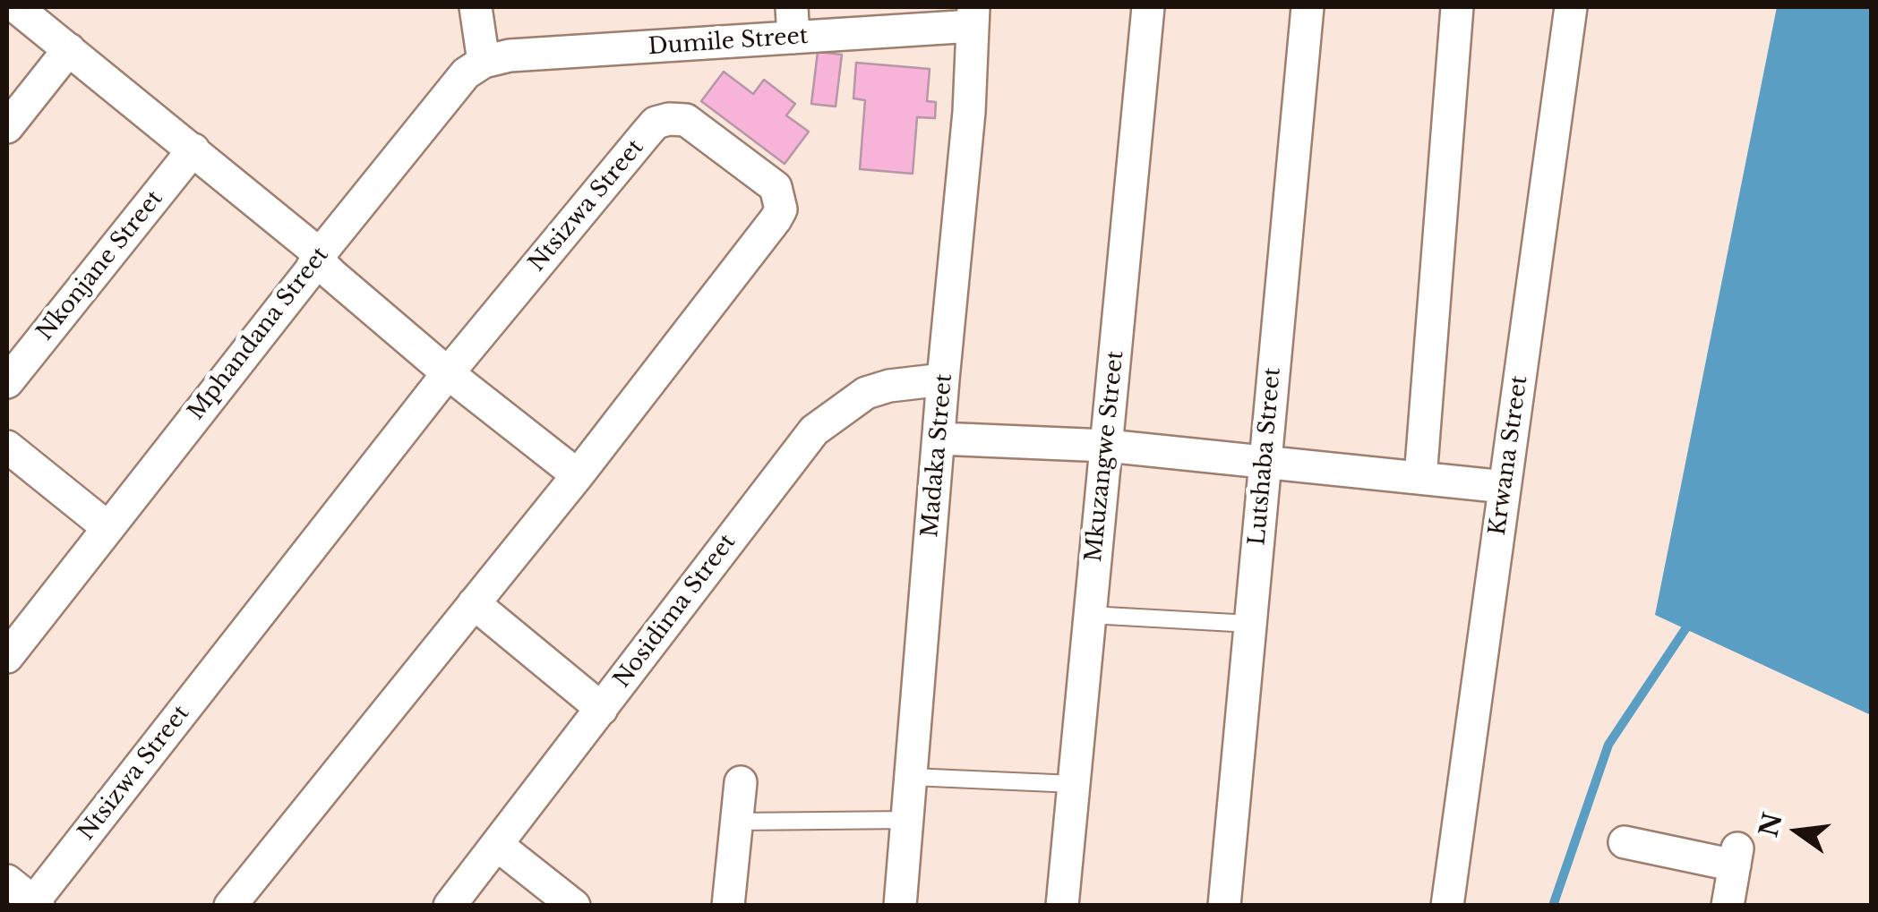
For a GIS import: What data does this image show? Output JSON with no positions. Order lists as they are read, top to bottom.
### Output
{
  "streets": {
    "street": [
      "Dumile Street",
      "Ntsizwa Street",
      "Nkonjane Street",
      "Mphandana Street",
      "Madaka Street",
      "Krwana Street",
      "Mkuzangwe Street",
      "Lutshaba Street",
      "Nosidima Street"
    ]
  },
  "crossings": [
    ["Dumile Street", "Mphandana Street"],
    ["Dumile Street", "Madaka Street"],
    ["Madaka Street", "Nosidima Street"]
  ],
  "north": "left"
}
